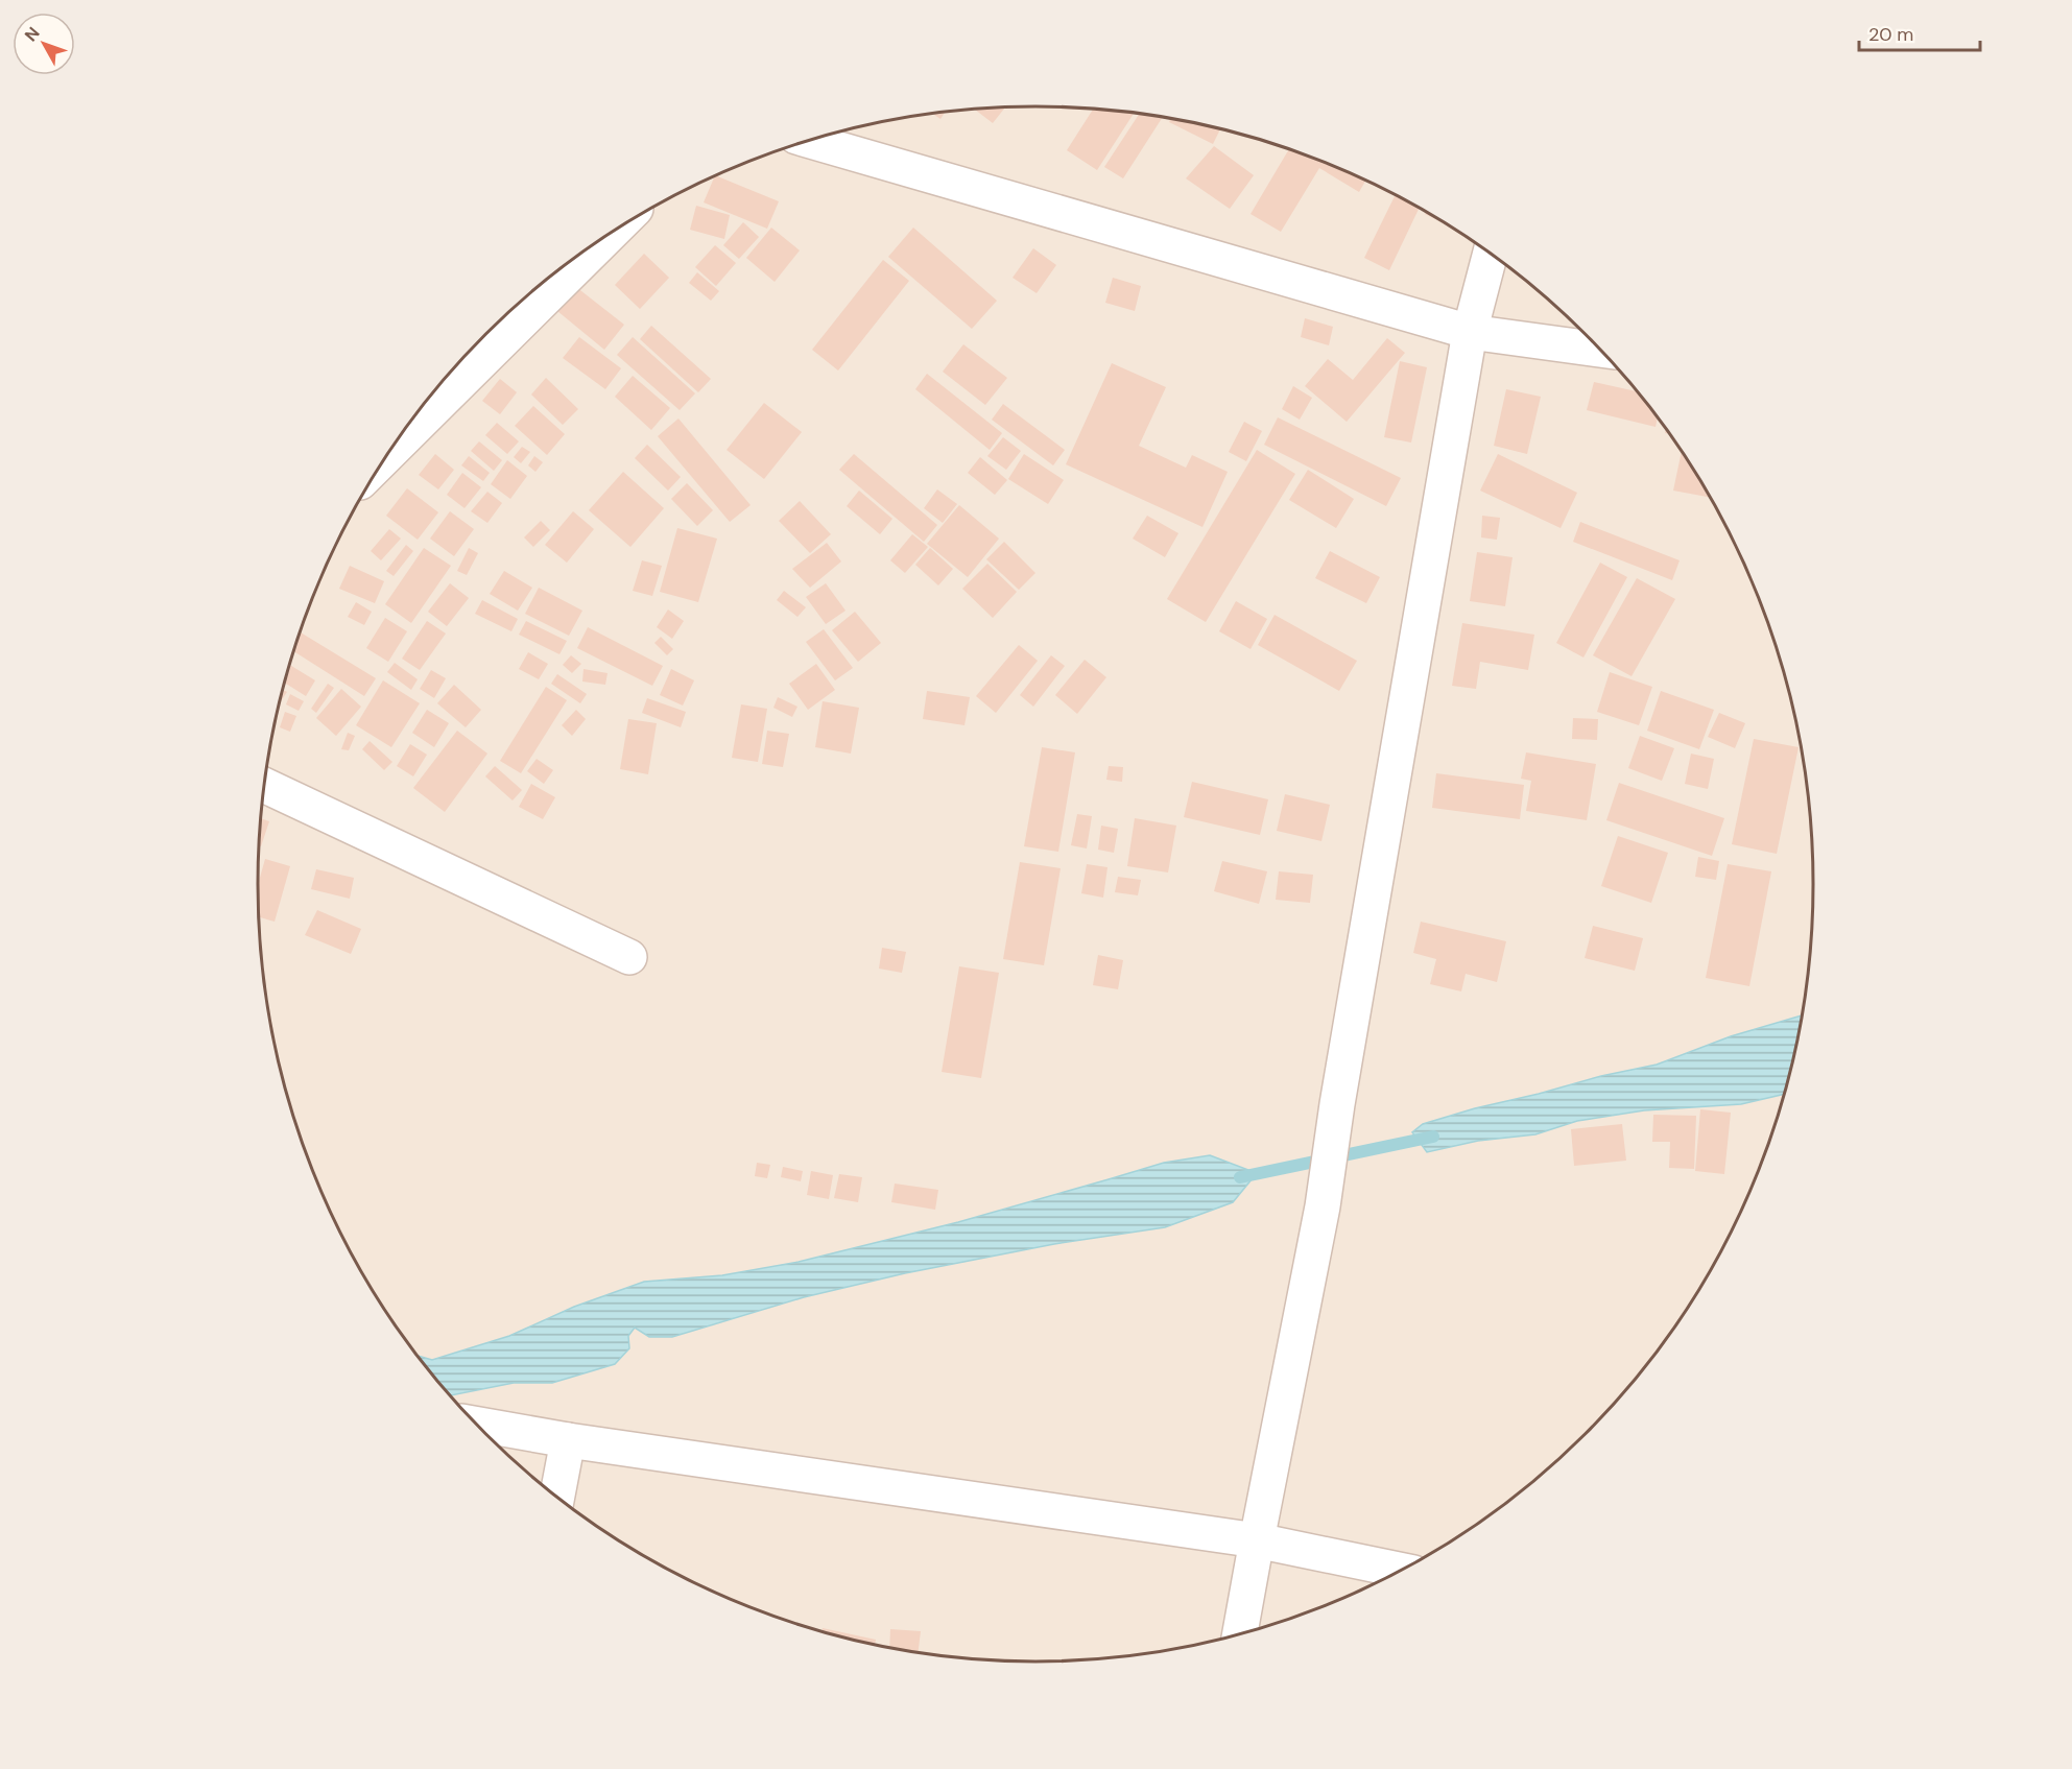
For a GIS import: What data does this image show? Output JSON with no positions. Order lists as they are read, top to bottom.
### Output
{
  "scale_bar": "20 m",
  "north": "top left"
}
